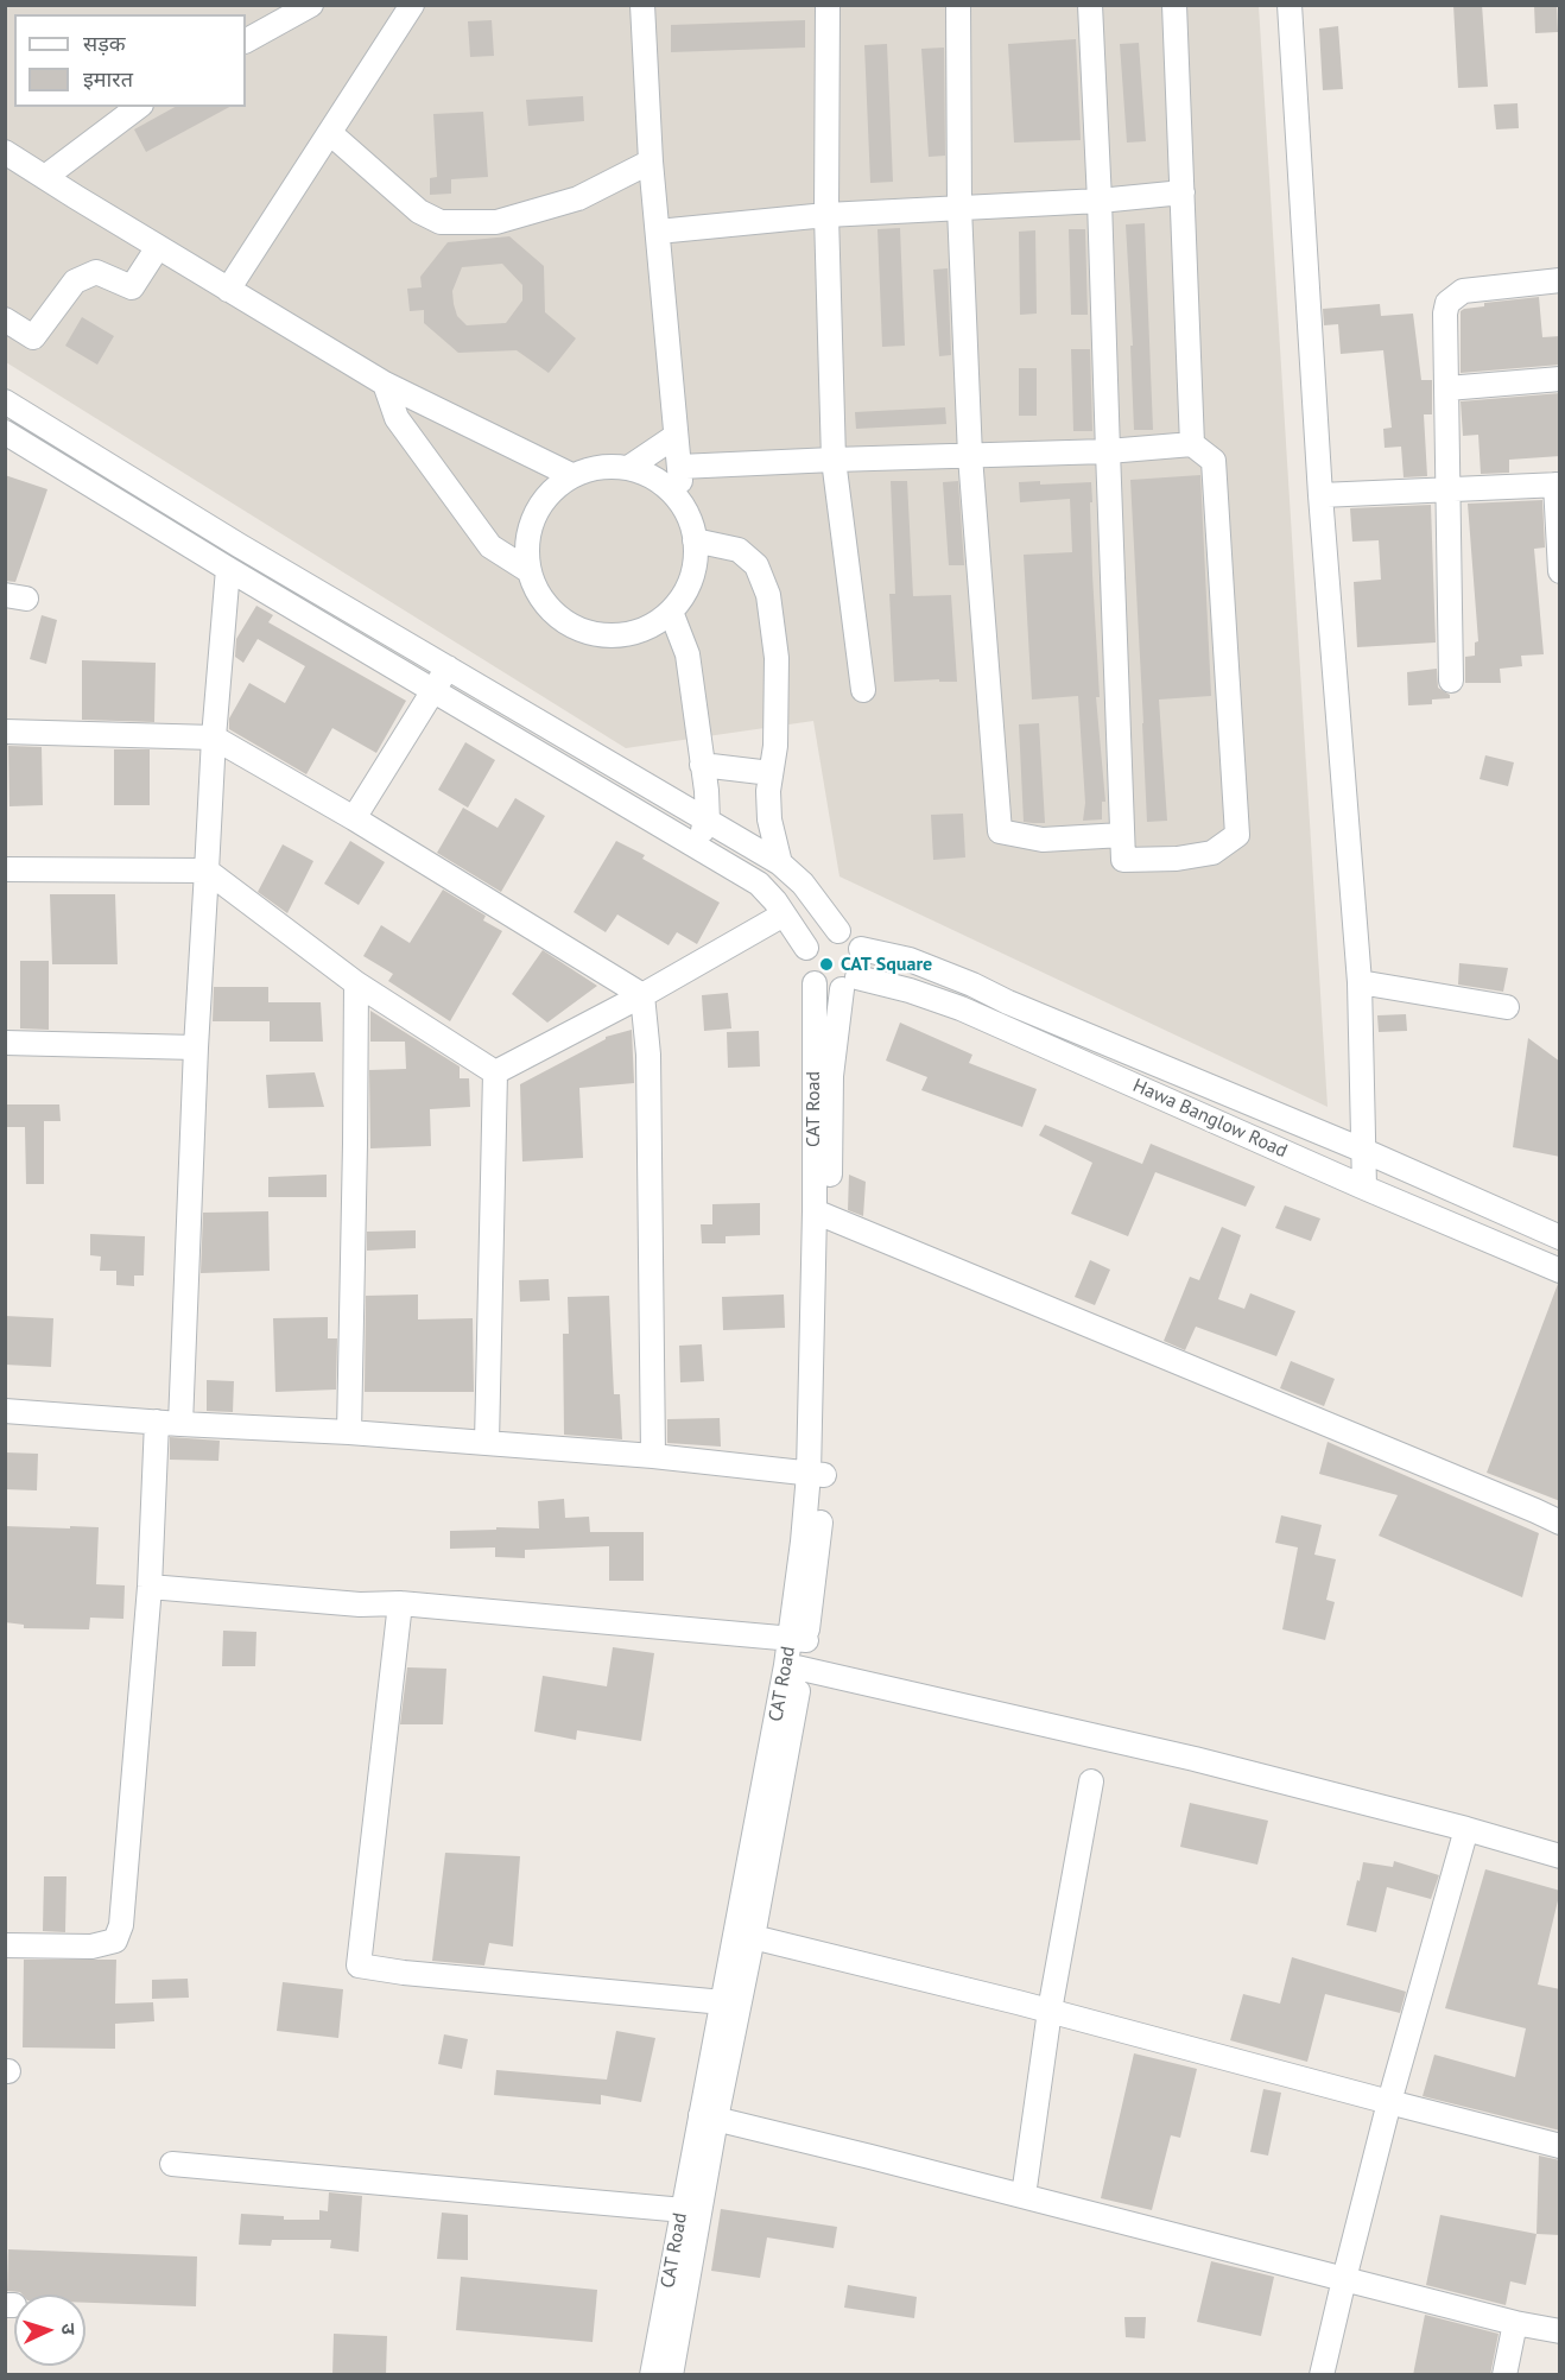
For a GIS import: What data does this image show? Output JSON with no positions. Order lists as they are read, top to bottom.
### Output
{
  "streets": {
    "street": ["CAT Road", "Hawa Banglow Road"]
  },
  "crossings": [
    ["CAT Road", "Hawa Banglow Road"]
  ],
  "places": ["CAT Square"],
  "legend": ["सड़क", "इमारत"],
  "north": "right"
}
